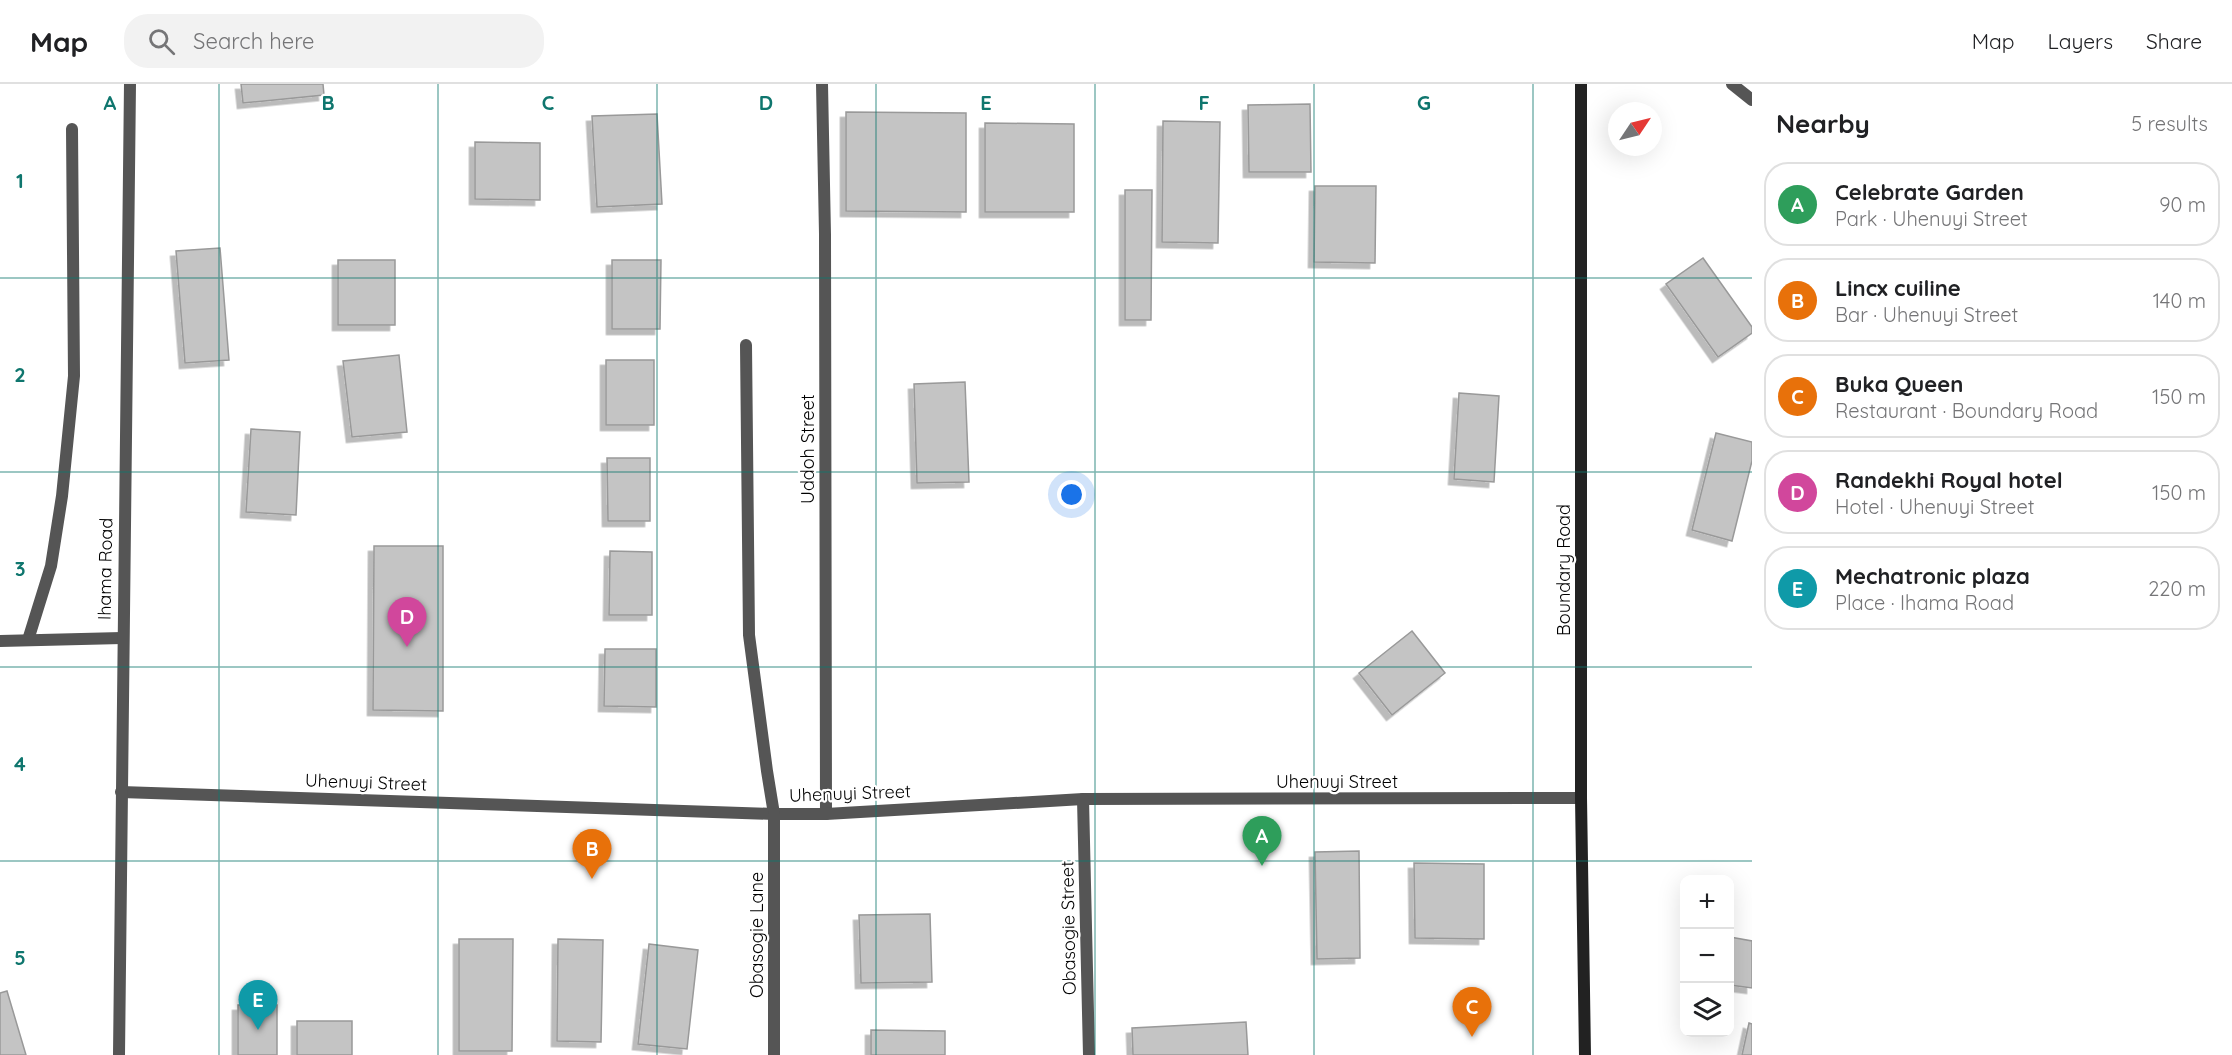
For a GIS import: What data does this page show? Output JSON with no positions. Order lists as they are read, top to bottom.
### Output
{
  "streets": {
    "street": [
      "Uddoh Street",
      "Ihama Road",
      "Boundary Road",
      "Uhenuyi Street",
      "Obasogie Street",
      "Obasogie Lane"
    ]
  },
  "crossings": [
    ["Uddoh Street", "Uhenuyi Street"],
    ["Ihama Road", "Uhenuyi Street"],
    ["Boundary Road", "Uhenuyi Street"],
    ["Uhenuyi Street", "Obasogie Street"],
    ["Uhenuyi Street", "Obasogie Lane"]
  ],
  "north": "top right",
  "page": {
    "header": "Map",
    "search": "Search here",
    "nav": ["Map", "Layers", "Share"],
    "heading": ["Nearby", "5 results"],
    "list": [
      {
        "mark": "A",
        "name": "Celebrate Garden",
        "note": "Park · Uhenuyi Street",
        "value": "90 m"
      },
      {
        "mark": "B",
        "name": "Lincx cuiline",
        "note": "Bar · Uhenuyi Street",
        "value": "140 m"
      },
      {
        "mark": "C",
        "name": "Buka Queen",
        "note": "Restaurant · Boundary Road",
        "value": "150 m"
      },
      {
        "mark": "D",
        "name": "Randekhi Royal hotel",
        "note": "Hotel · Uhenuyi Street",
        "value": "150 m"
      },
      {
        "mark": "E",
        "name": "Mechatronic plaza",
        "note": "Place · Ihama Road",
        "value": "220 m"
      }
    ],
    "pins": [
      "D",
      "A",
      "B",
      "E",
      "C"
    ],
    "map_buttons": ["+", "−"]
  },
  "grid": {
    "columns": [
      "A",
      "B",
      "C",
      "D",
      "E",
      "F",
      "G"
    ],
    "rows": [
      "1",
      "2",
      "3",
      "4",
      "5"
    ]
  }
}
